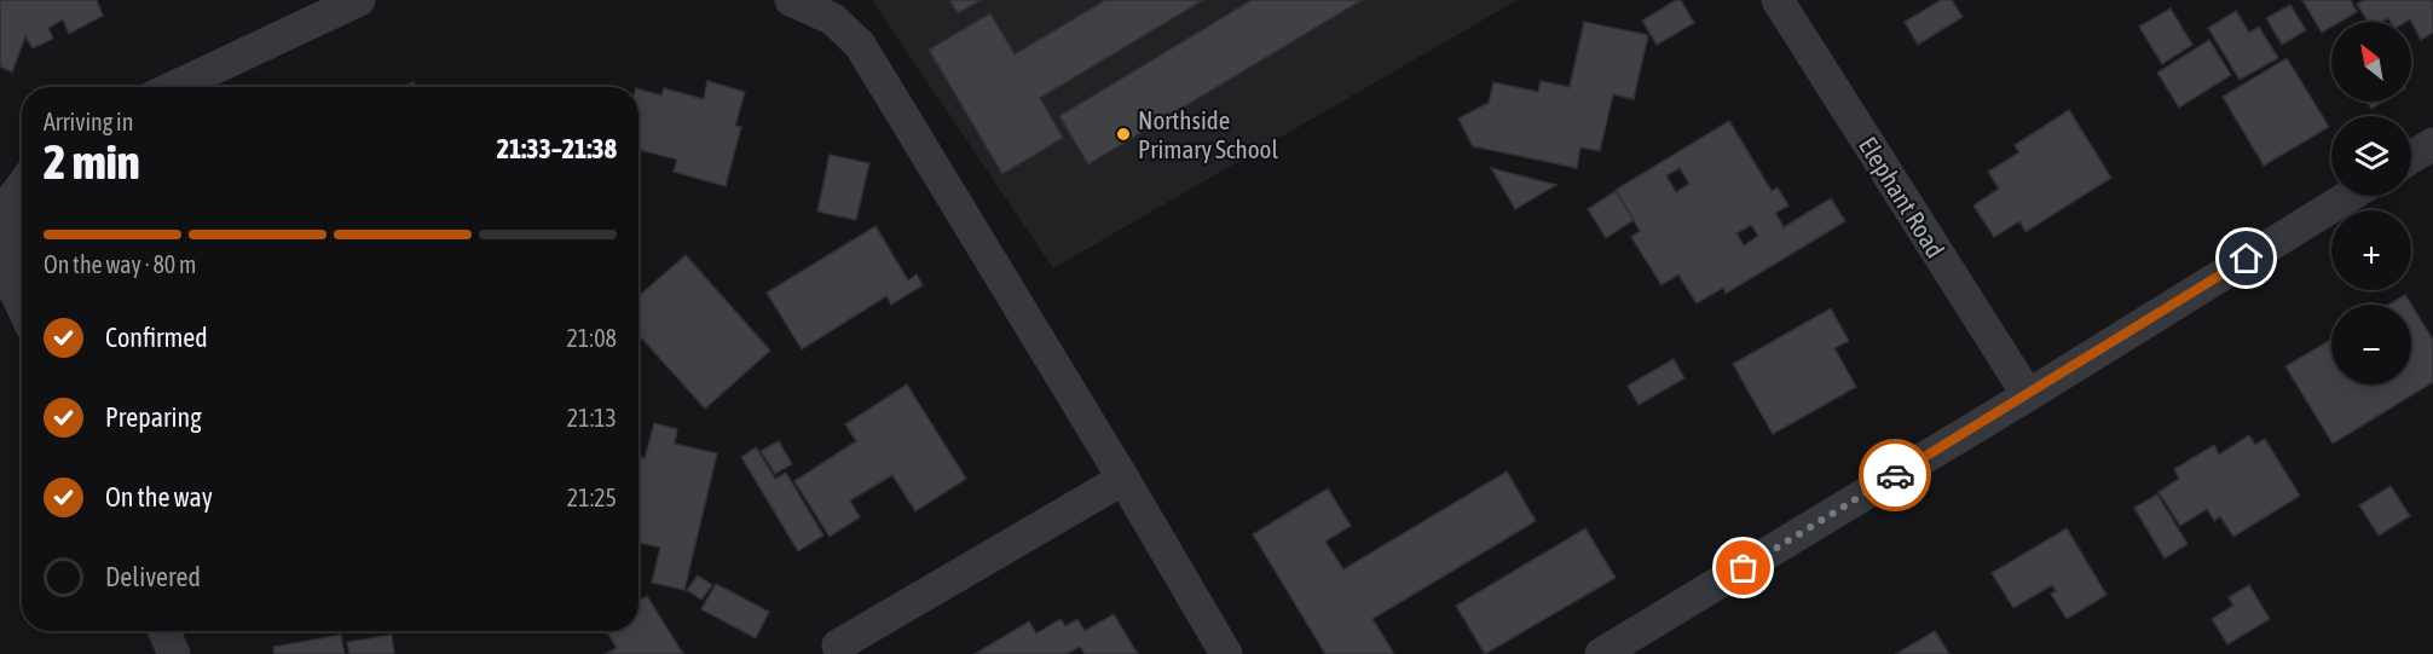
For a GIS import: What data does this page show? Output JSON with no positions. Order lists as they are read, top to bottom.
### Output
{
  "streets": {
    "street": ["Elephant Road"]
  },
  "places": ["Northside Primary School"],
  "north": "top left",
  "page": {
    "map_buttons": ["+", "−"],
    "heading": ["2 min", "Arriving in", "21:33–21:38"],
    "bar": "On the way · 80 m",
    "list": [
      ["Confirmed", "21:08"],
      ["Preparing", "21:13"],
      ["On the way", "21:25"],
      "Delivered"
    ]
  }
}
